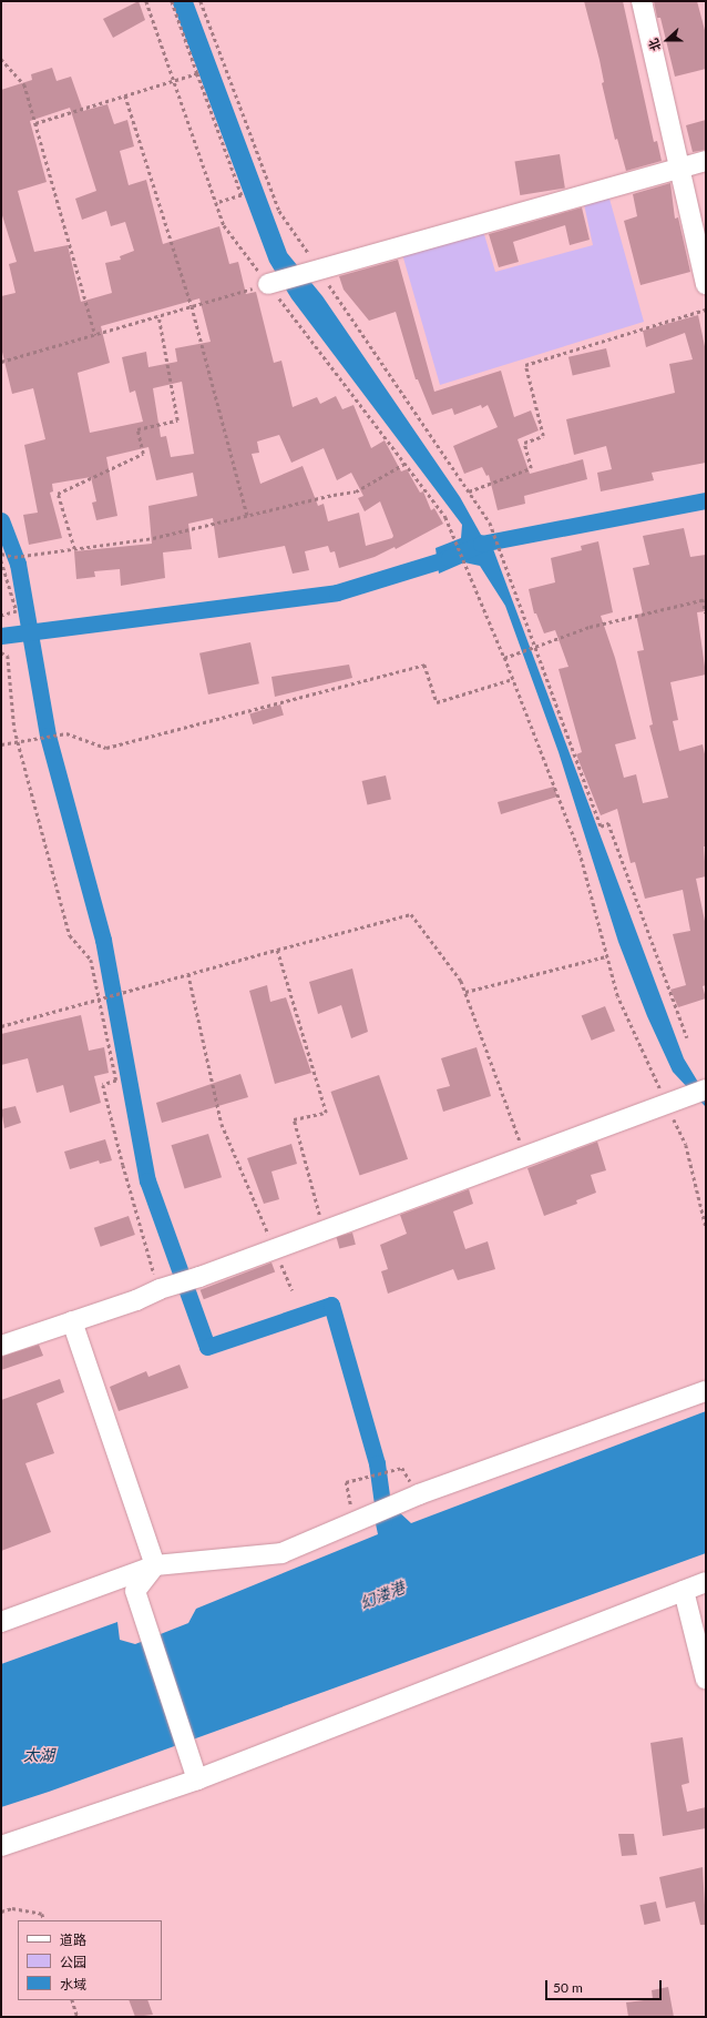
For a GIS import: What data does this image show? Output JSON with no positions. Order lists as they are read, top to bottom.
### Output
{
  "water": ["幻溇港", "太湖"],
  "legend": ["道路", "公园", "水域"],
  "scale_bar": "50 m",
  "north": "left"
}
